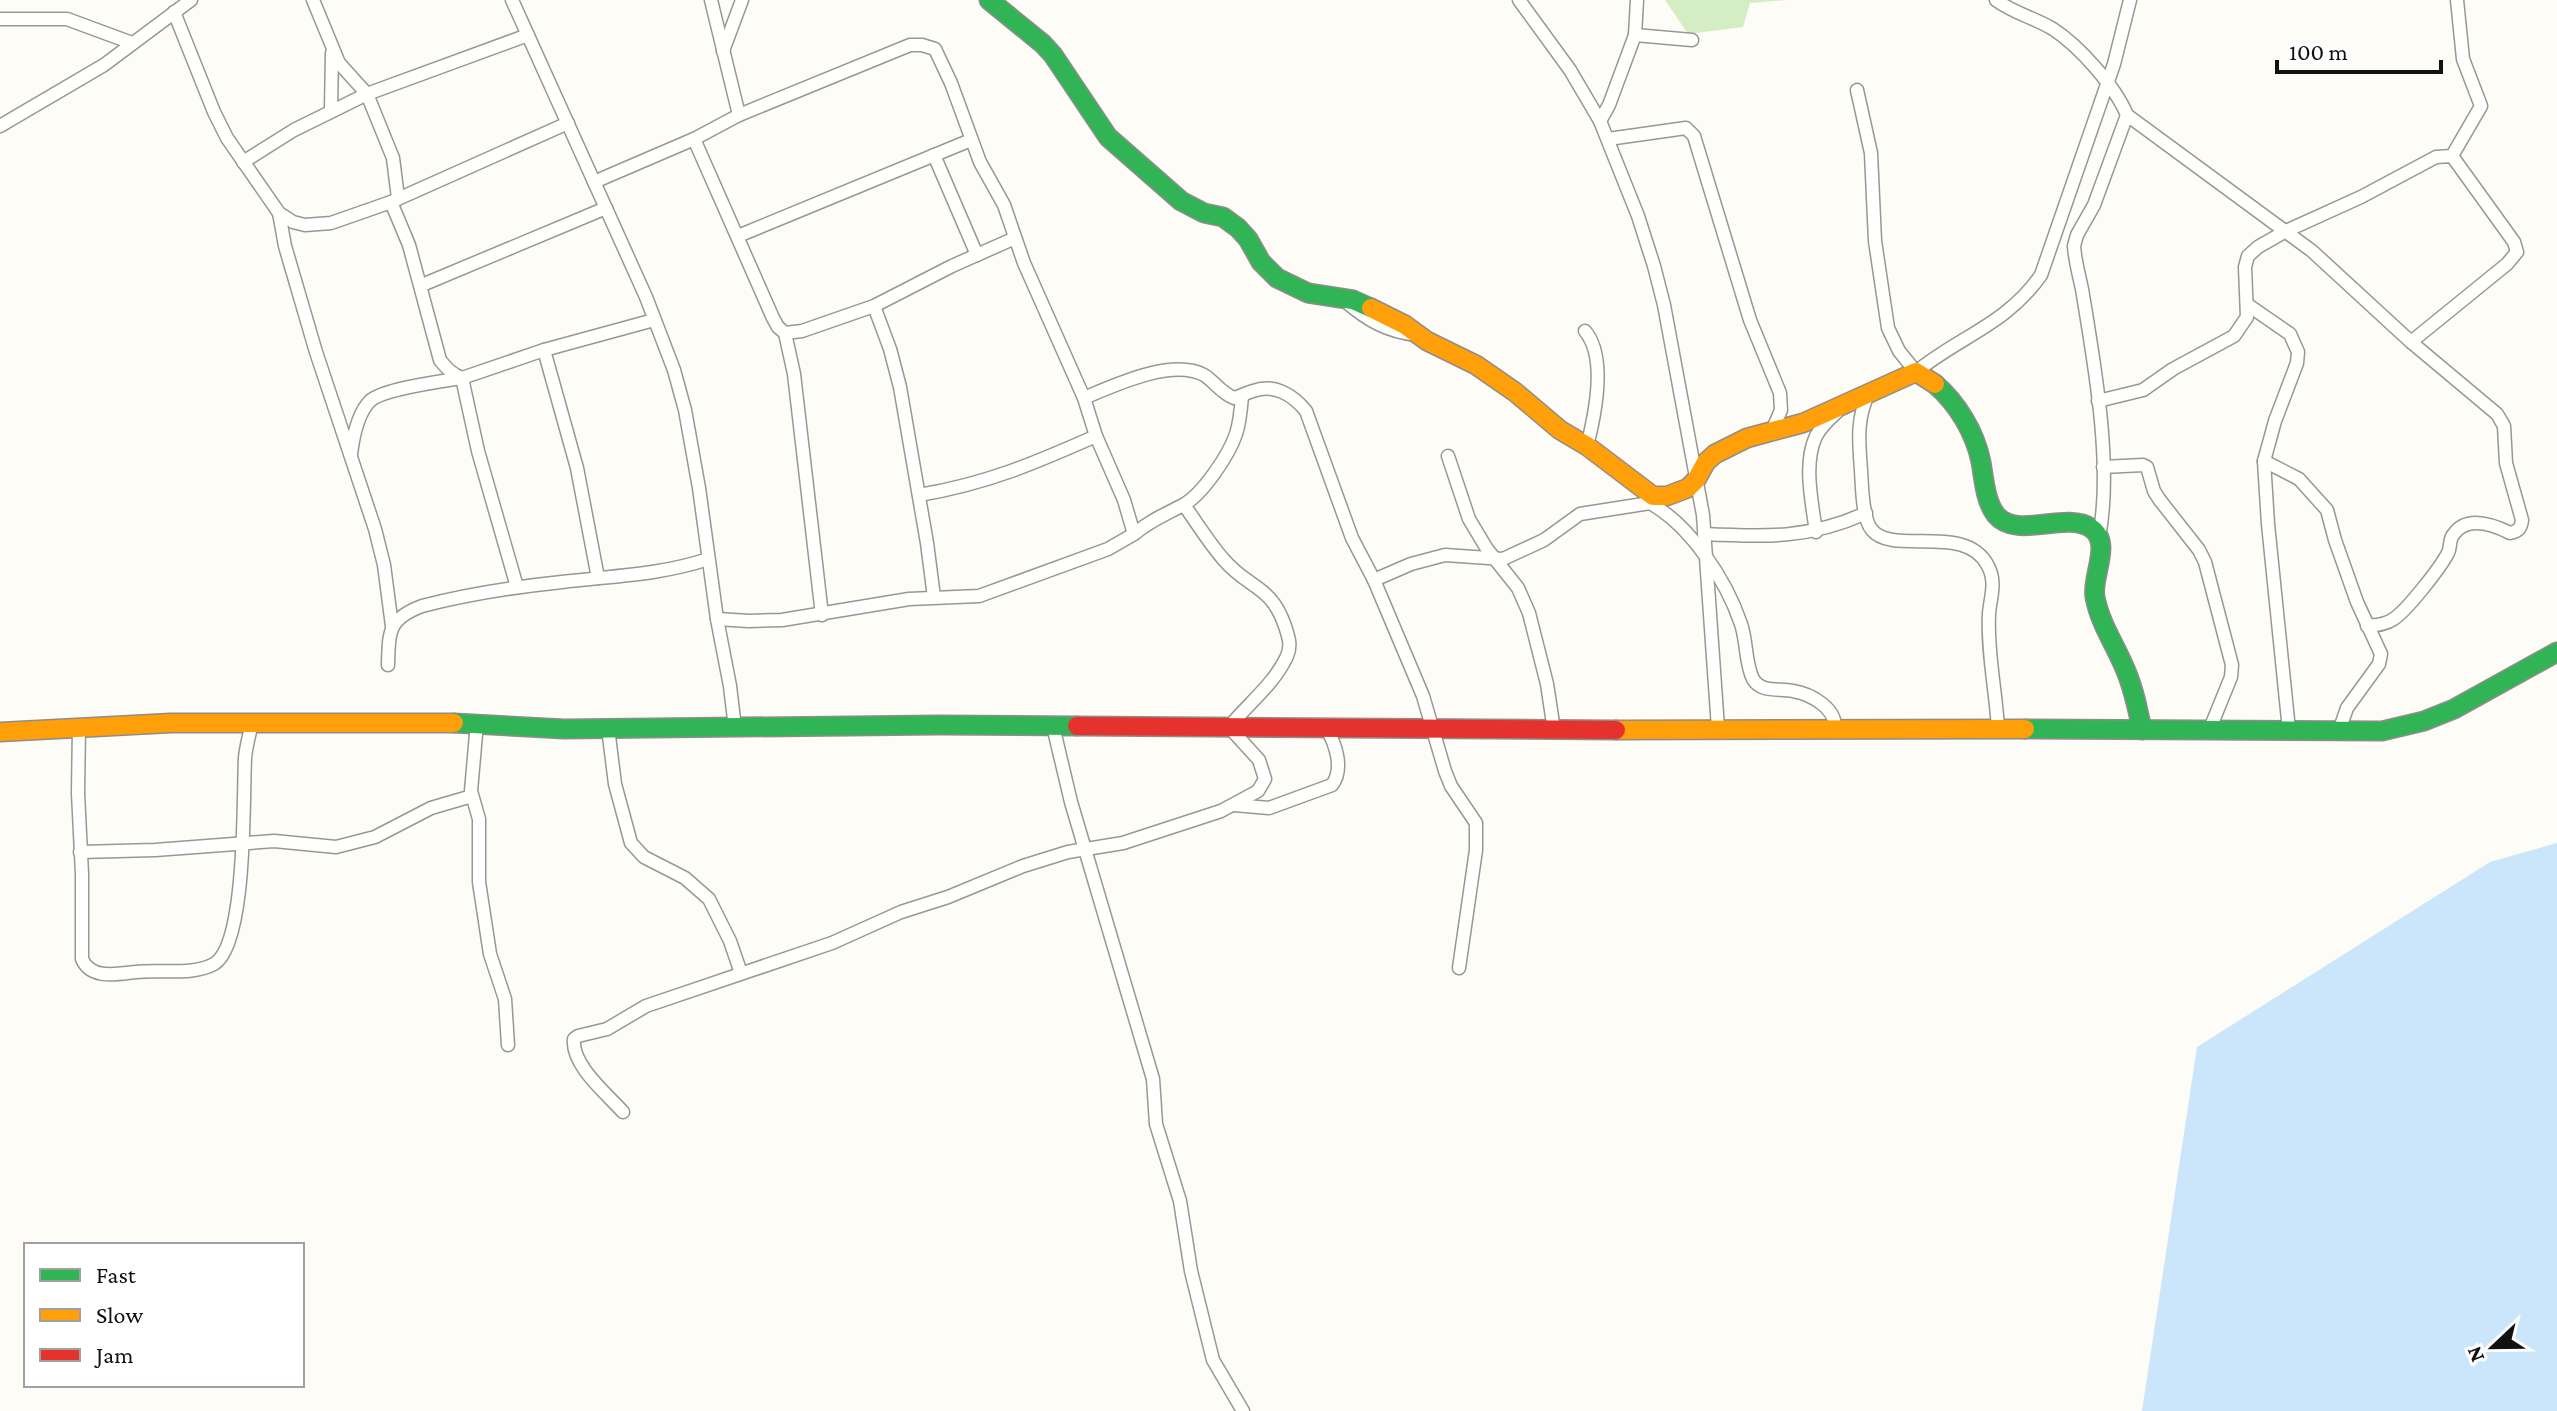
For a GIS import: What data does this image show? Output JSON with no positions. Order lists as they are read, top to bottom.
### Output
{
  "legend": ["Fast", "Slow", "Jam"],
  "scale_bar": "100 m",
  "north": "left"
}
